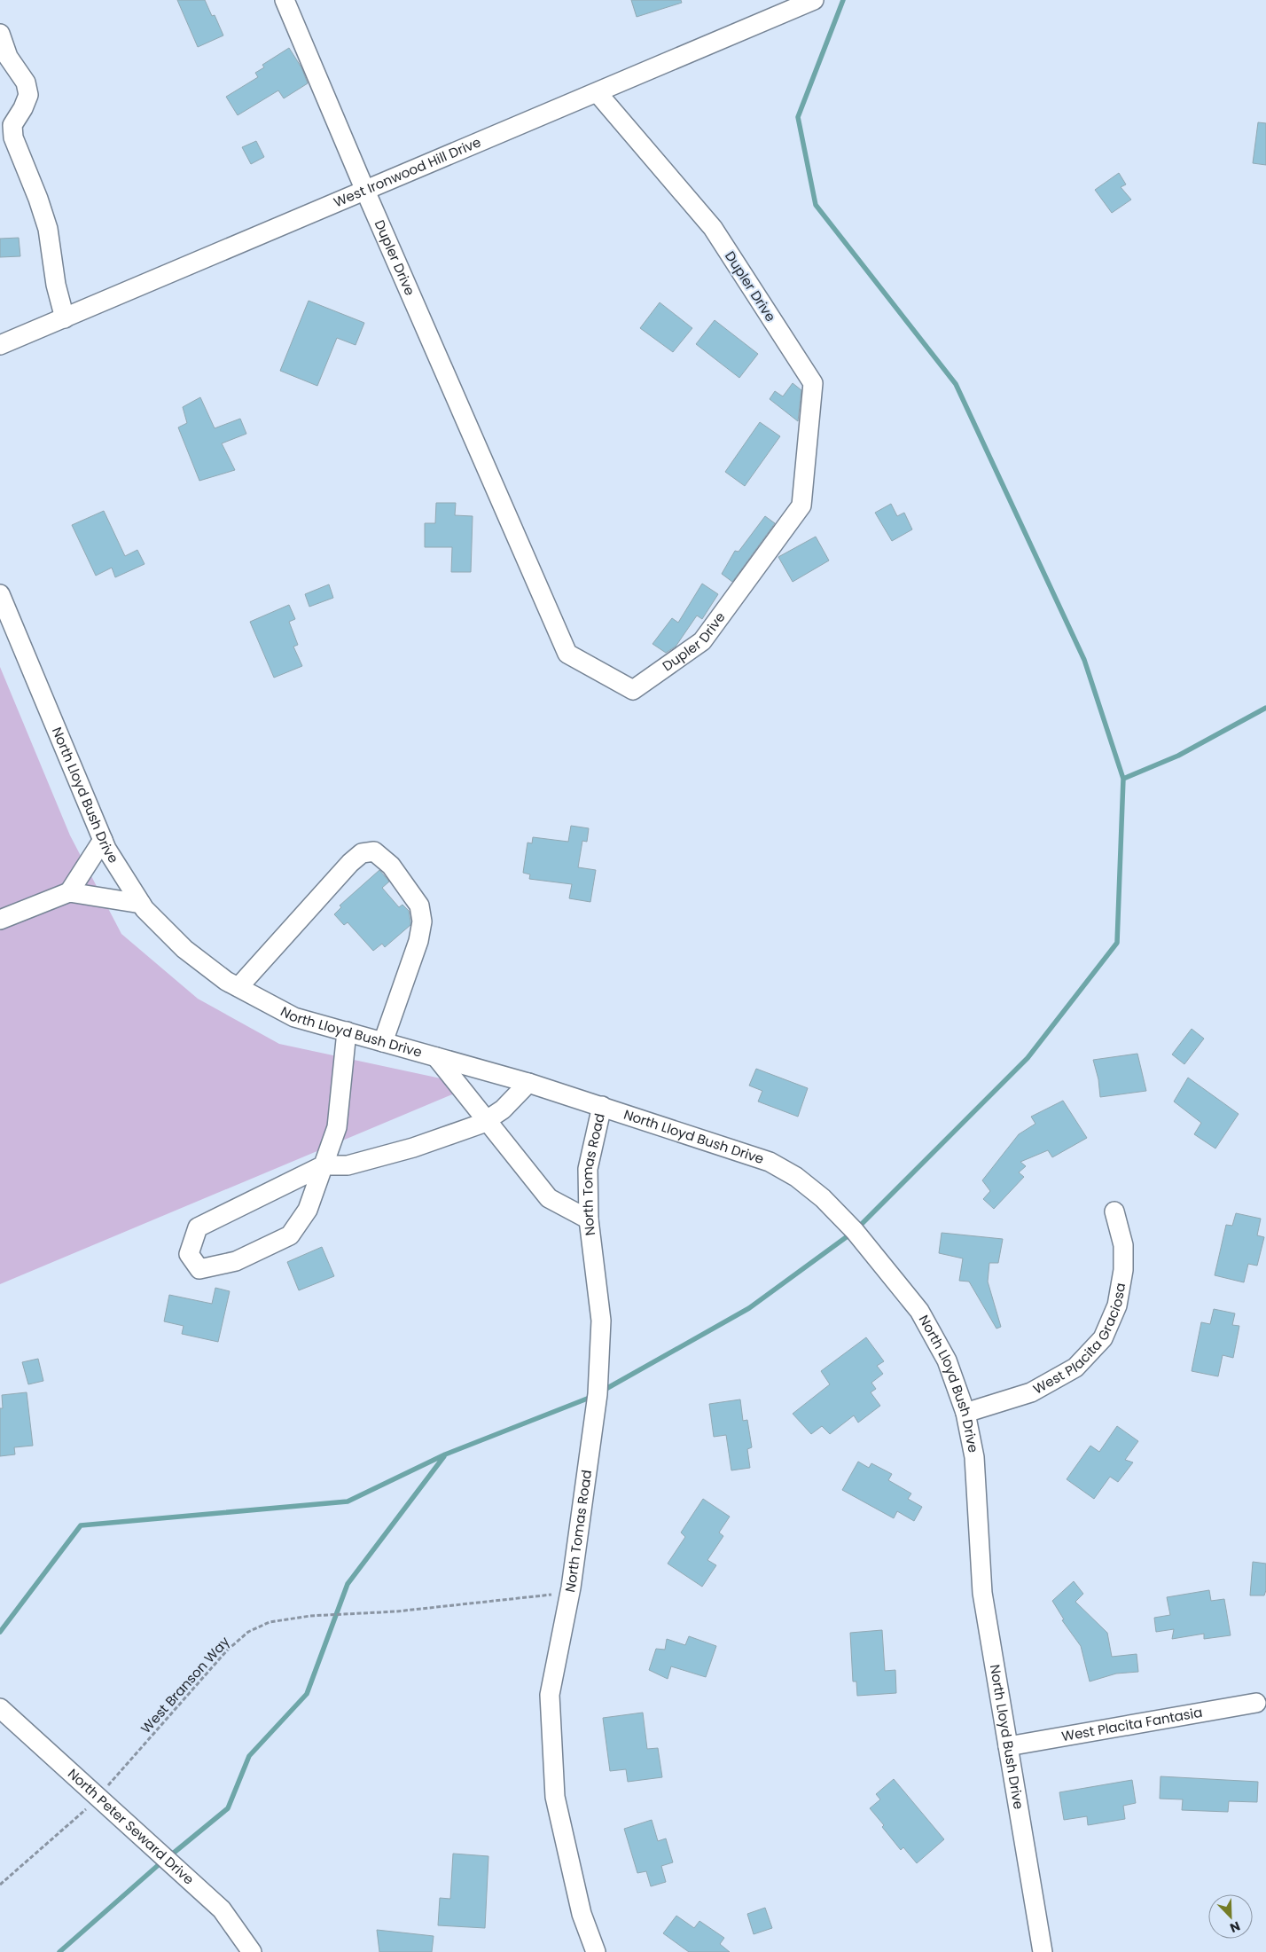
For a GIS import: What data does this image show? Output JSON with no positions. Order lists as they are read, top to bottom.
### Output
{
  "streets": {
    "street": [
      "West Ironwood Hill Drive",
      "Dupler Drive",
      "North Lloyd Bush Drive",
      "North Tomas Road",
      "West Placita Graciosa",
      "West Placita Fantasia",
      "North Peter Seward Drive"
    ],
    "path": ["West Branson Way"]
  },
  "crossings": [
    ["West Ironwood Hill Drive", "Dupler Drive"],
    ["North Lloyd Bush Drive", "North Tomas Road"],
    ["North Lloyd Bush Drive", "West Placita Graciosa"],
    ["North Lloyd Bush Drive", "West Placita Fantasia"],
    ["North Tomas Road", "West Branson Way"],
    ["West Branson Way", "North Peter Seward Drive"]
  ],
  "north": "bottom right"
}
